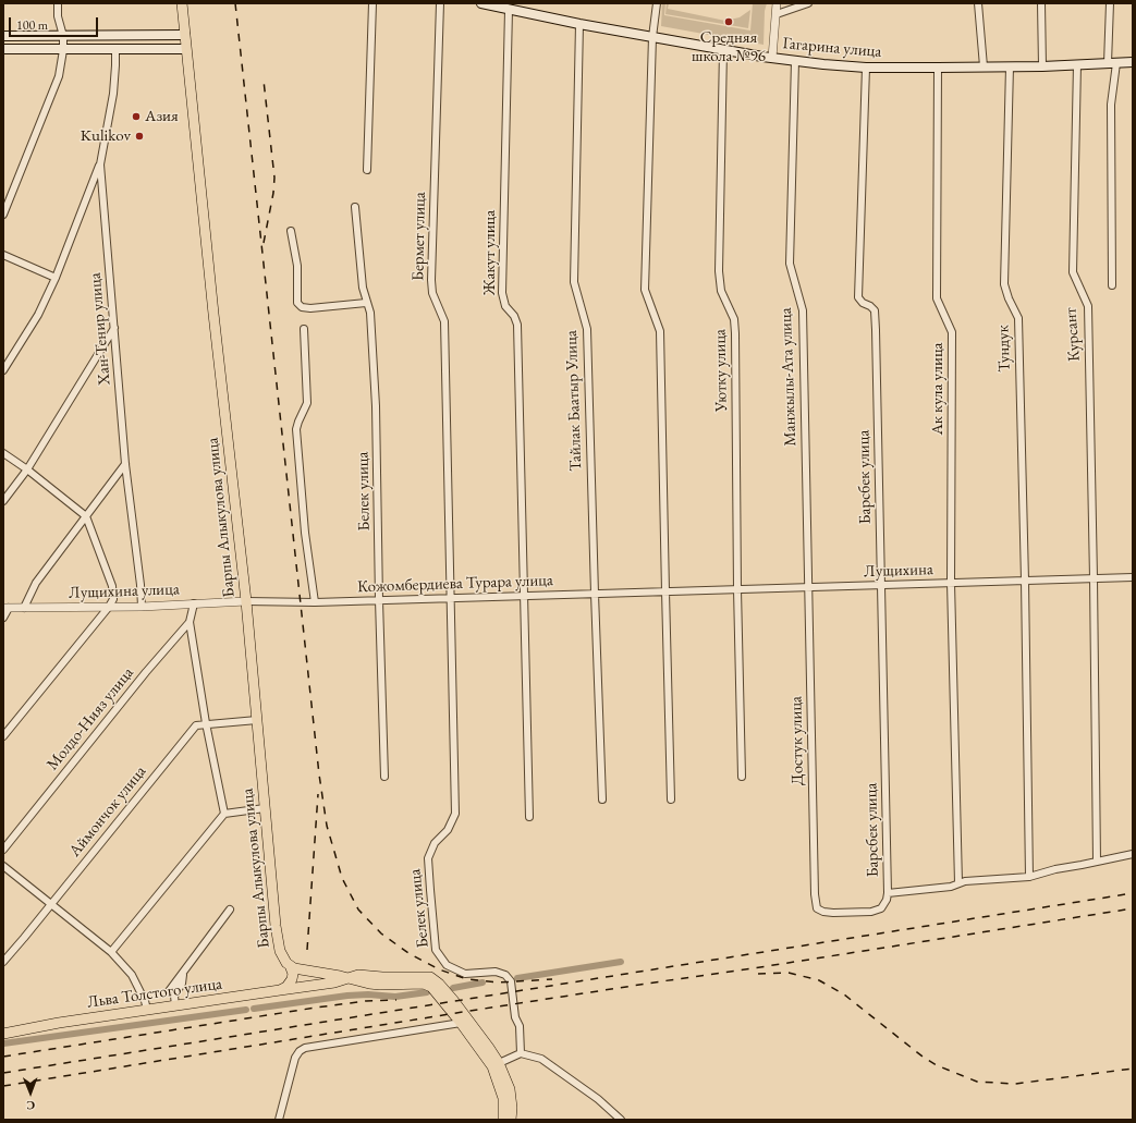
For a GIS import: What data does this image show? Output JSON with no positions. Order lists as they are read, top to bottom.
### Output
{
  "streets": {
    "main road": ["Гагарина улица", "Барпы Алыкулова улица", "Льва Толстого улица"],
    "street": [
      "Бермет улица",
      "Жакут улица",
      "Хан-Тенир улица",
      "Курсант",
      "Тундук",
      "Уютку улица",
      "Манжылы-Ата улица",
      "Ак кула улица",
      "Тайлак Баатыр Улица",
      "Барсбек улица",
      "Белек улица",
      "Лущихина",
      "Кожомбердиева Турара улица",
      "Лущихина улица",
      "Молдо-Нияз улица",
      "Достук улица",
      "Аймончок улица"
    ]
  },
  "crossings": [
    ["Гагарина улица", "Жакут улица"],
    ["Гагарина улица", "Курсант"],
    ["Гагарина улица", "Тундук"],
    ["Гагарина улица", "Уютку улица"],
    ["Гагарина улица", "Манжылы-Ата улица"],
    ["Гагарина улица", "Ак кула улица"],
    ["Гагарина улица", "Тайлак Баатыр Улица"],
    ["Гагарина улица", "Барсбек улица"],
    ["Бермет улица", "Белек улица"],
    ["Бермет улица", "Кожомбердиева Турара улица"],
    ["Жакут улица", "Кожомбердиева Турара улица"],
    ["Хан-Тенир улица", "Лущихина улица"],
    ["Курсант", "Лущихина"],
    ["Тундук", "Лущихина"],
    ["Уютку улица", "Лущихина"],
    ["Манжылы-Ата улица", "Лущихина"],
    ["Манжылы-Ата улица", "Достук улица"],
    ["Ак кула улица", "Лущихина"],
    ["Тайлак Баатыр Улица", "Кожомбердиева Турара улица"],
    ["Барсбек улица", "Лущихина"],
    ["Барсбек улица", "Достук улица"],
    ["Белек улица", "Кожомбердиева Турара улица"],
    ["Барпы Алыкулова улица", "Кожомбердиева Турара улица"],
    ["Барпы Алыкулова улица", "Лущихина улица"],
    ["Барпы Алыкулова улица", "Аймончок улица"],
    ["Барпы Алыкулова улица", "Льва Толстого улица"],
    ["Лущихина", "Кожомбердиева Турара улица"],
    ["Лущихина", "Достук улица"],
    ["Кожомбердиева Турара улица", "Лущихина улица"],
    ["Лущихина улица", "Молдо-Нияз улица"]
  ],
  "places": ["Средняя школа №96", "Азия", "Kulikov"],
  "scale_bar": "100 m",
  "north": "bottom"
}
